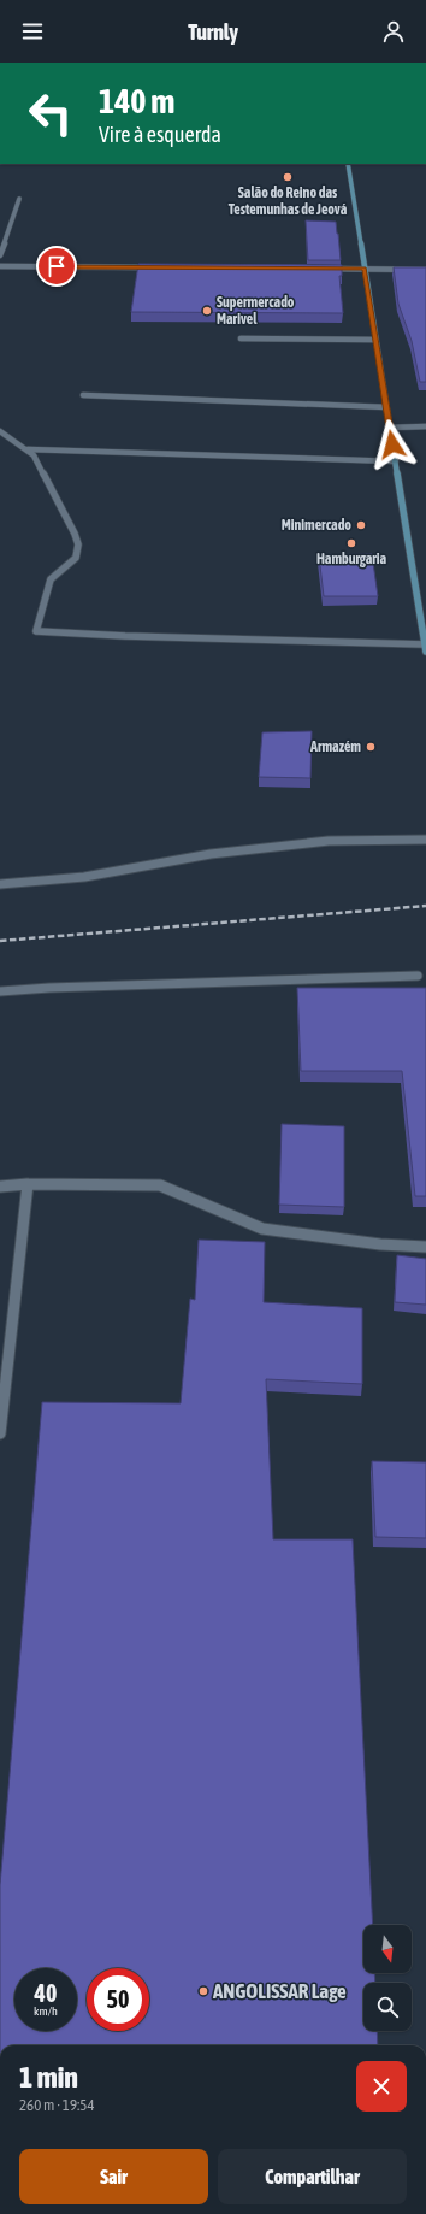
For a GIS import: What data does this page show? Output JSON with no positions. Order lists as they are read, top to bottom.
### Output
{
  "places": [
    "Salão do Reino das Testemunhas de Jeová",
    "Supermercado Marivel",
    "Minimercado",
    "Hamburgaria",
    "Armazém",
    "ANGOLISSAR Lage"
  ],
  "north": "bottom",
  "page": {
    "header": "Turnly",
    "turn": ["140 m", "Vire à esquerda"],
    "speed": "40 km/h",
    "limit": "50",
    "heading": ["1 min", "260 m · 19:54"],
    "buttons": ["Sair", "Compartilhar"]
  }
}
